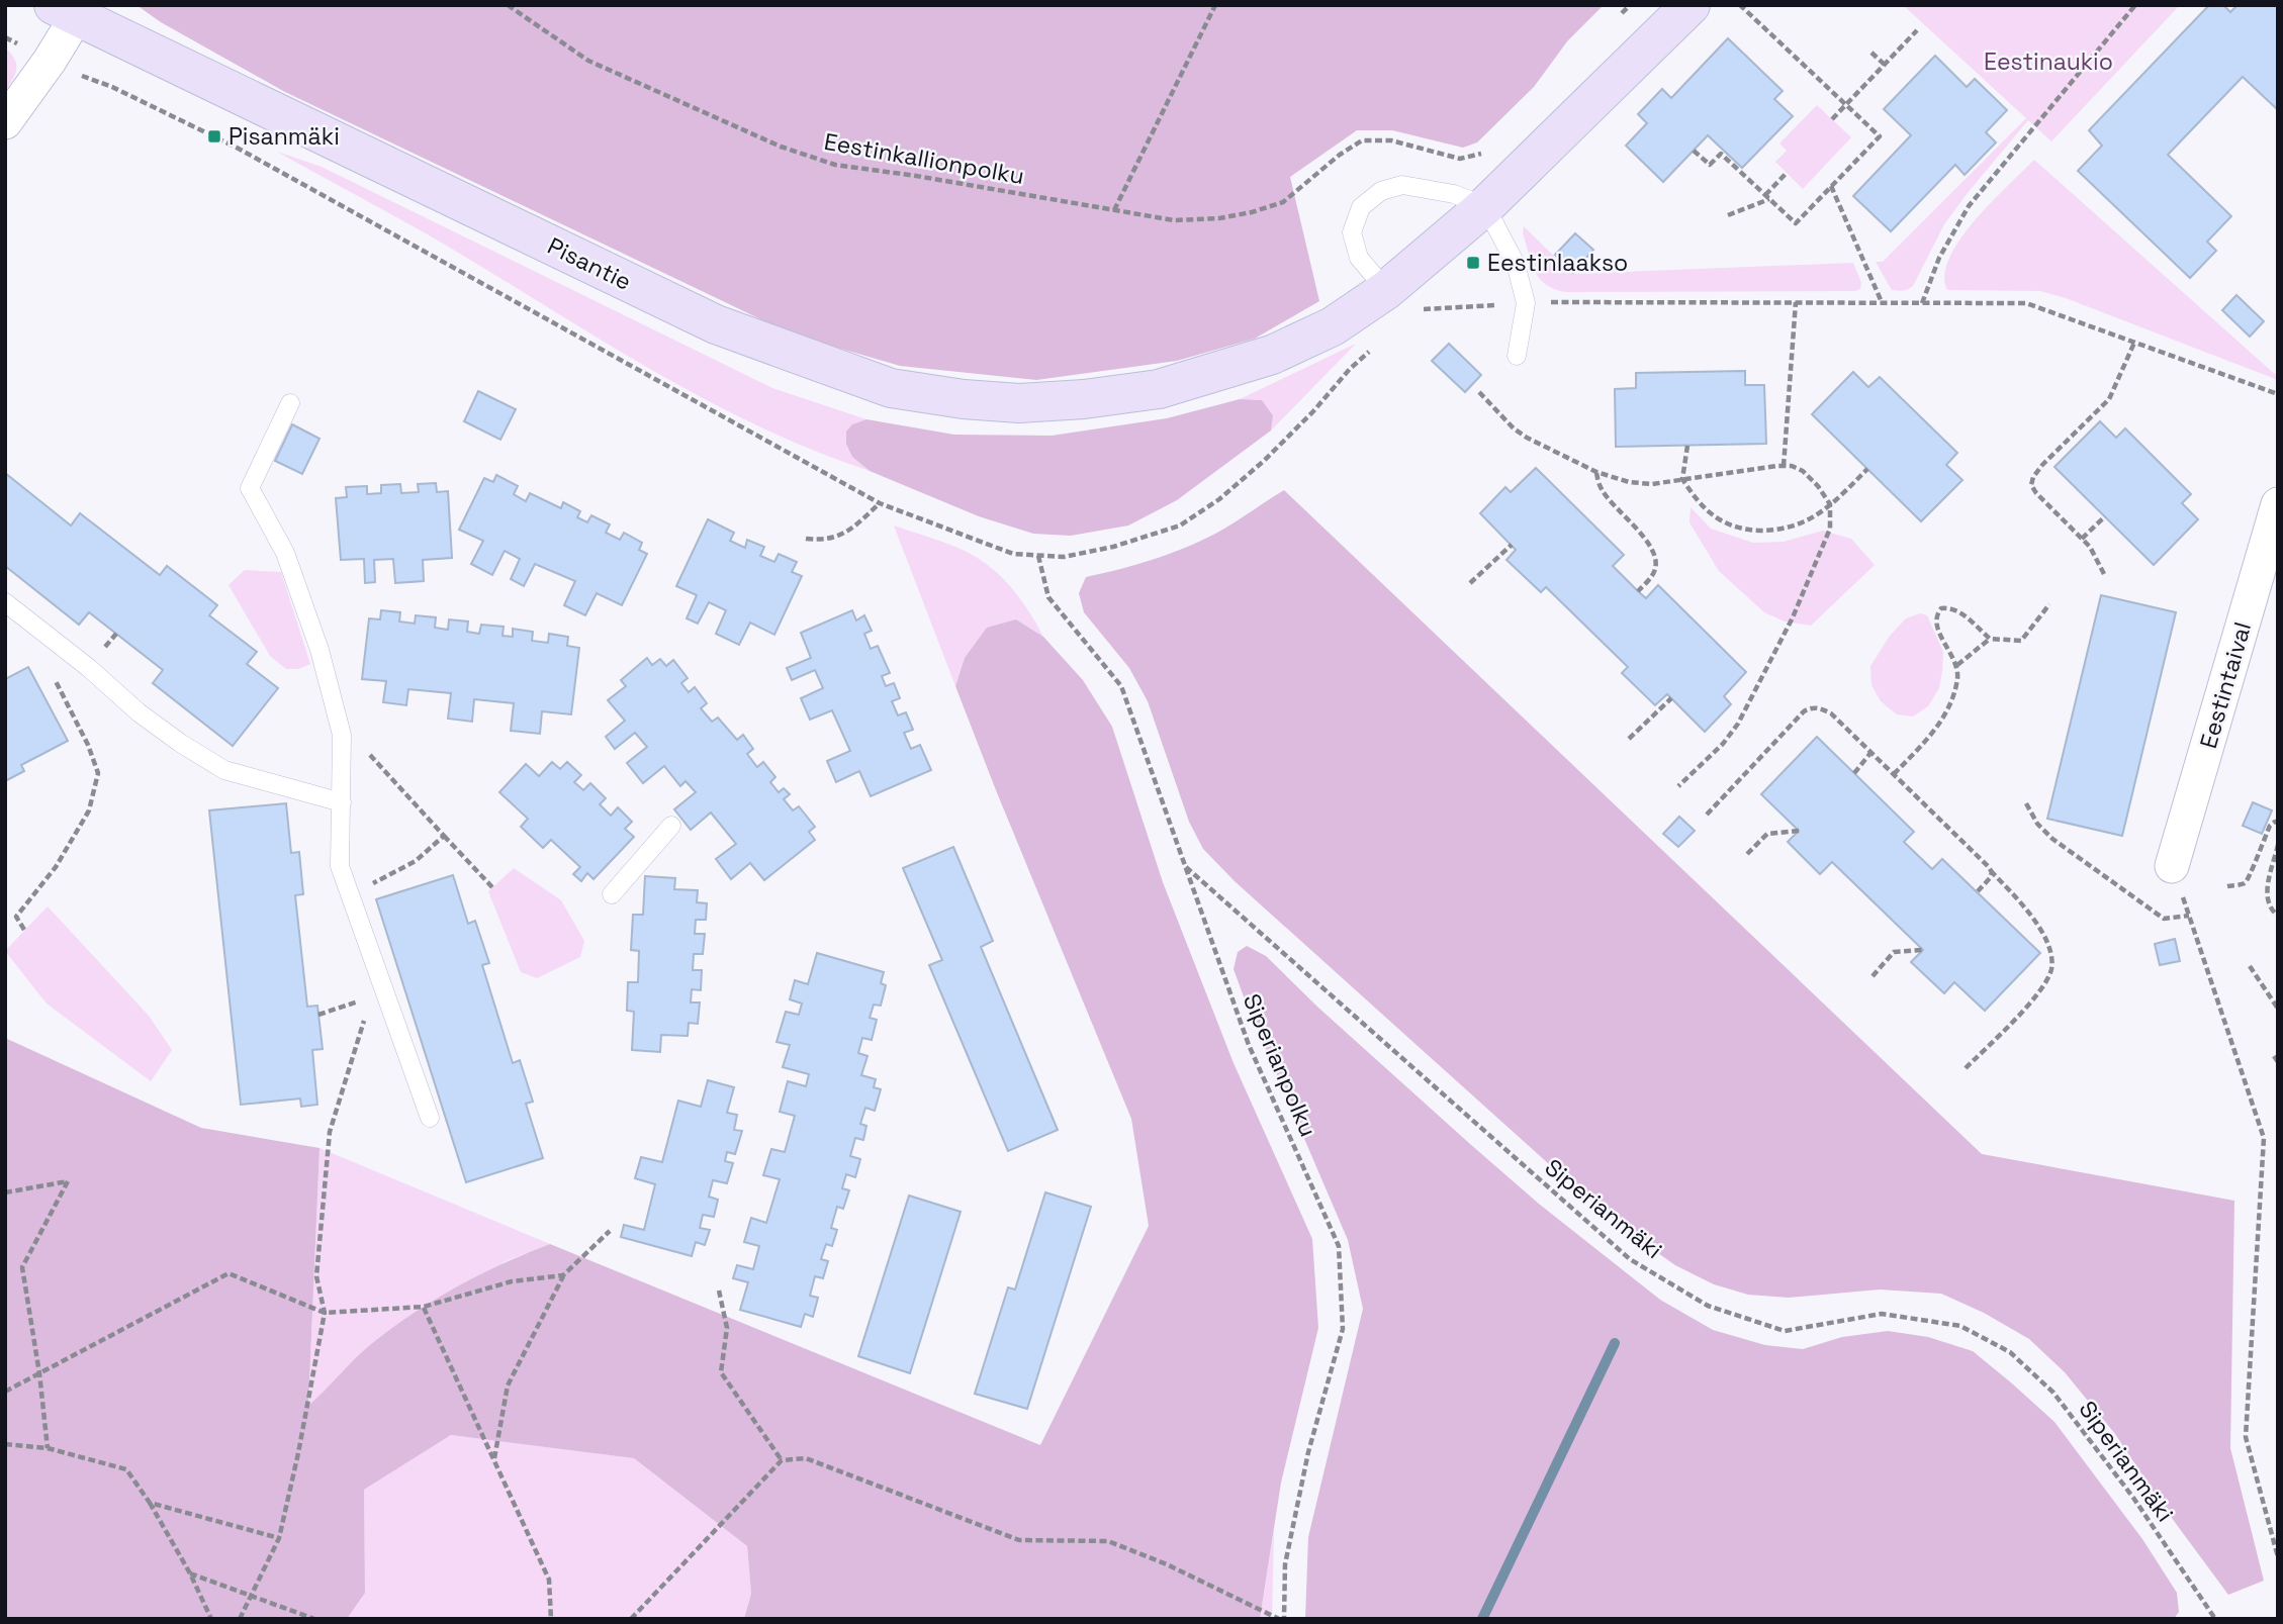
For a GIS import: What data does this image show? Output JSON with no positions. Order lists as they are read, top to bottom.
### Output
{
  "streets": {
    "street": ["Pisantie", "Eestintaival"],
    "path": ["Eestinkallionpolku", "Siperianpolku", "Siperianmäki"]
  },
  "crossings": [
    ["Siperianpolku", "Siperianmäki"]
  ],
  "parks": ["Eestinaukio"],
  "places": {
    "transit": ["Pisanmäki", "Eestinlaakso"]
  }
}
